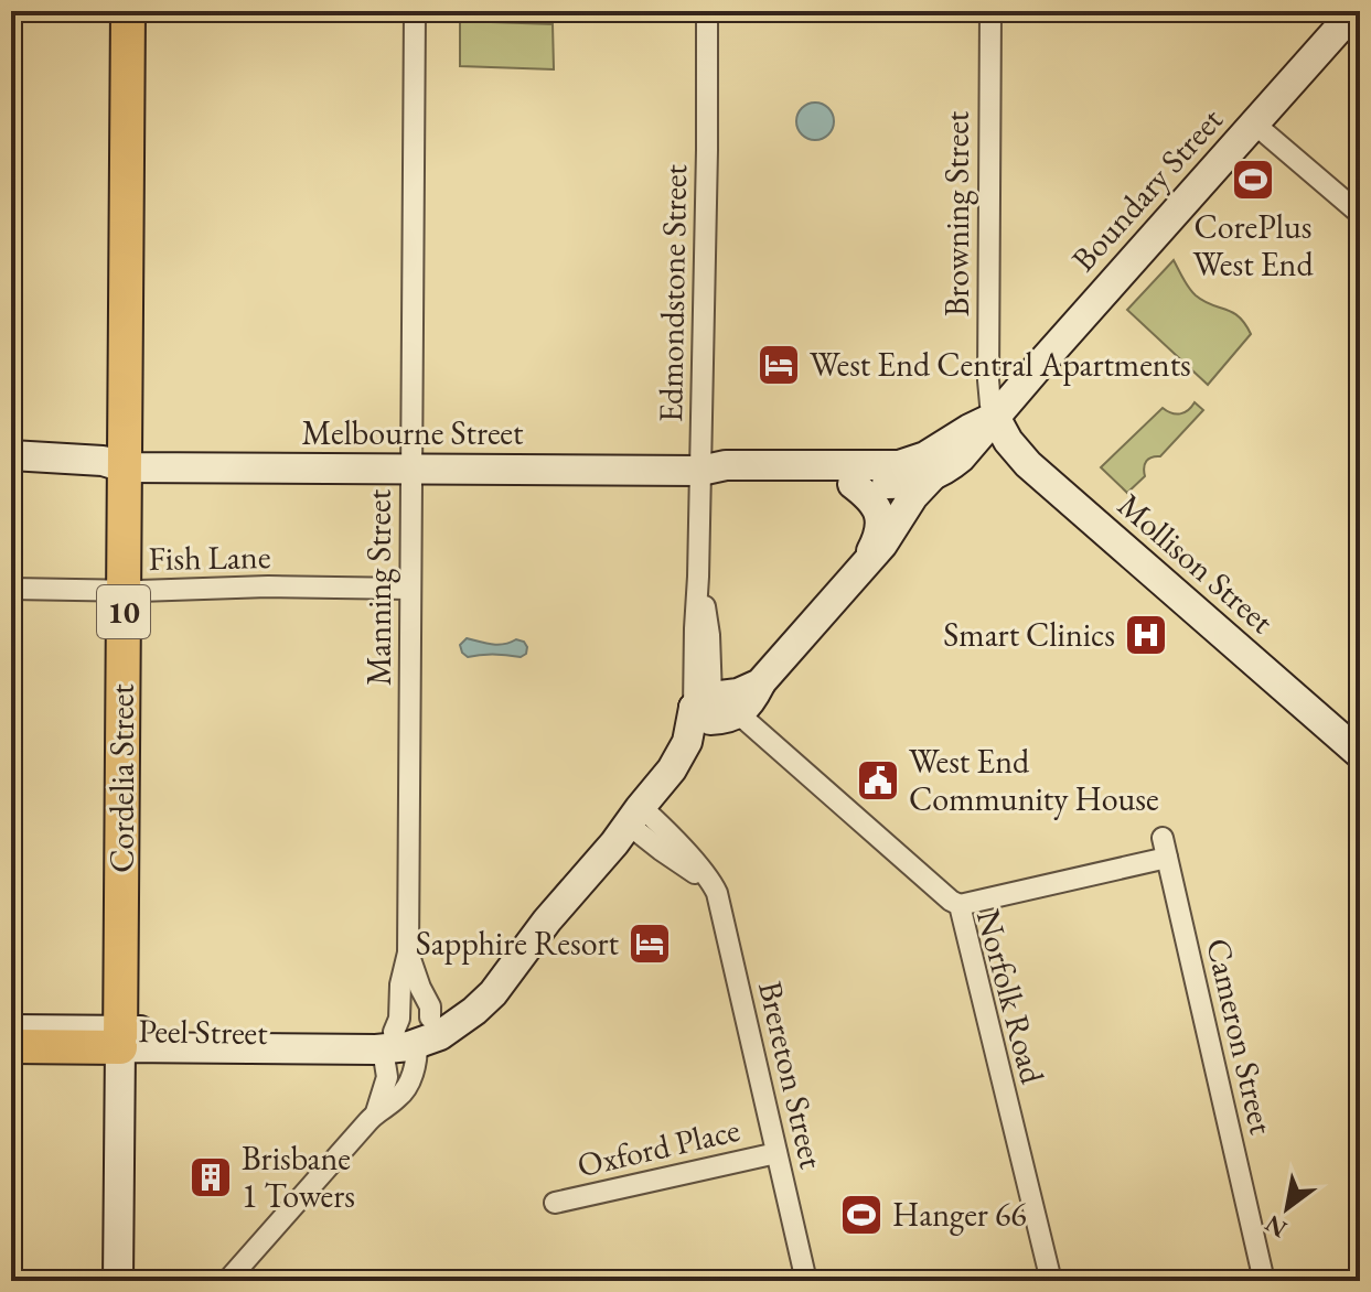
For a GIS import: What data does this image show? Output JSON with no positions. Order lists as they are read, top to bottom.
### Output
{
  "streets": {
    "main road": [
      "Boundary Street",
      "Melbourne Street",
      "Mollison Street",
      "10",
      "Cordelia Street",
      "Peel Street"
    ],
    "street": [
      "Browning Street",
      "Edmondstone Street",
      "Fish Lane",
      "Manning Street",
      "Norfolk Road",
      "Cameron Street",
      "Brereton Street",
      "Oxford Place"
    ]
  },
  "crossings": [
    ["Boundary Street", "Browning Street"],
    ["Boundary Street", "Melbourne Street"],
    ["Boundary Street", "Mollison Street"],
    ["Browning Street", "Melbourne Street"],
    ["Browning Street", "Mollison Street"],
    ["Edmondstone Street", "Melbourne Street"],
    ["Edmondstone Street", "Norfolk Road"],
    ["Melbourne Street", "Mollison Street"],
    ["Melbourne Street", "Manning Street"],
    ["Melbourne Street", "Cordelia Street"],
    ["Fish Lane", "Manning Street"],
    ["Fish Lane", "Cordelia Street"],
    ["Manning Street", "Peel Street"],
    ["Cordelia Street", "Peel Street"],
    ["Norfolk Road", "Cameron Street"],
    ["Brereton Street", "Oxford Place"]
  ],
  "places": {
    "sports": ["CorePlus West End", "Hanger 66"],
    "hotel": ["West End Central Apartments", "Sapphire Resort"],
    "hospital": ["Smart Clinics"],
    "public building": ["West End Community House"],
    "building": ["Brisbane 1 Towers"]
  },
  "north": "bottom left"
}
